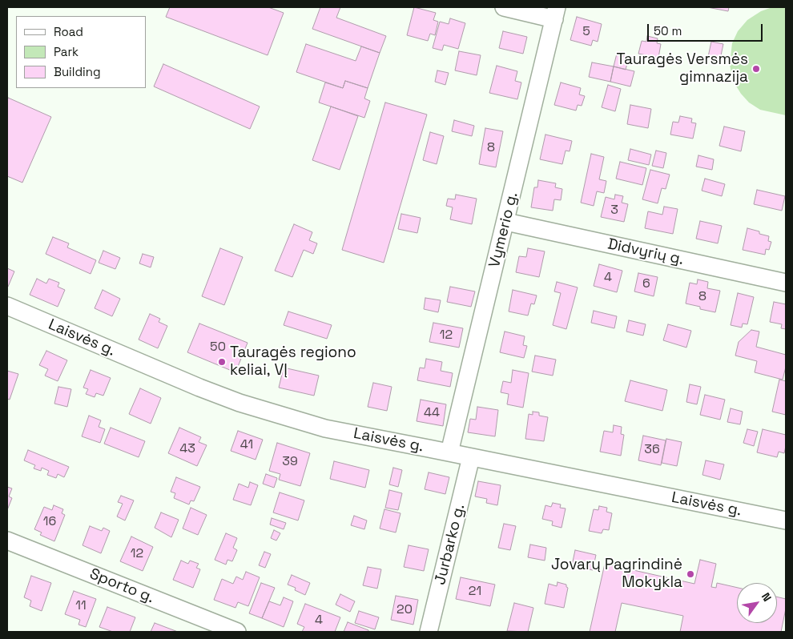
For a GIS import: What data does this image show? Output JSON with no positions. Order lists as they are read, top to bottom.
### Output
{
  "streets": {
    "street": [
      "Vymerio g.",
      "Didvyrių g.",
      "Laisvės g.",
      "Jurbarko g.",
      "Sporto g."
    ]
  },
  "crossings": [
    ["Vymerio g.", "Didvyrių g."],
    ["Vymerio g.", "Laisvės g."],
    ["Laisvės g.", "Jurbarko g."]
  ],
  "places": ["Tauragės Versmės gimnazija", "Tauragės regiono keliai, VĮ", "Jovarų Pagrindinė Mokykla"],
  "house_numbers": [
    "5",
    "8",
    "3",
    "4",
    "6",
    "8",
    "12",
    "50",
    "44",
    "41",
    "43",
    "36",
    "39",
    "16",
    "12",
    "21",
    "11",
    "20",
    "4"
  ],
  "legend": ["Road", "Park", "Building"],
  "scale_bar": "50 m",
  "north": "top right"
}
